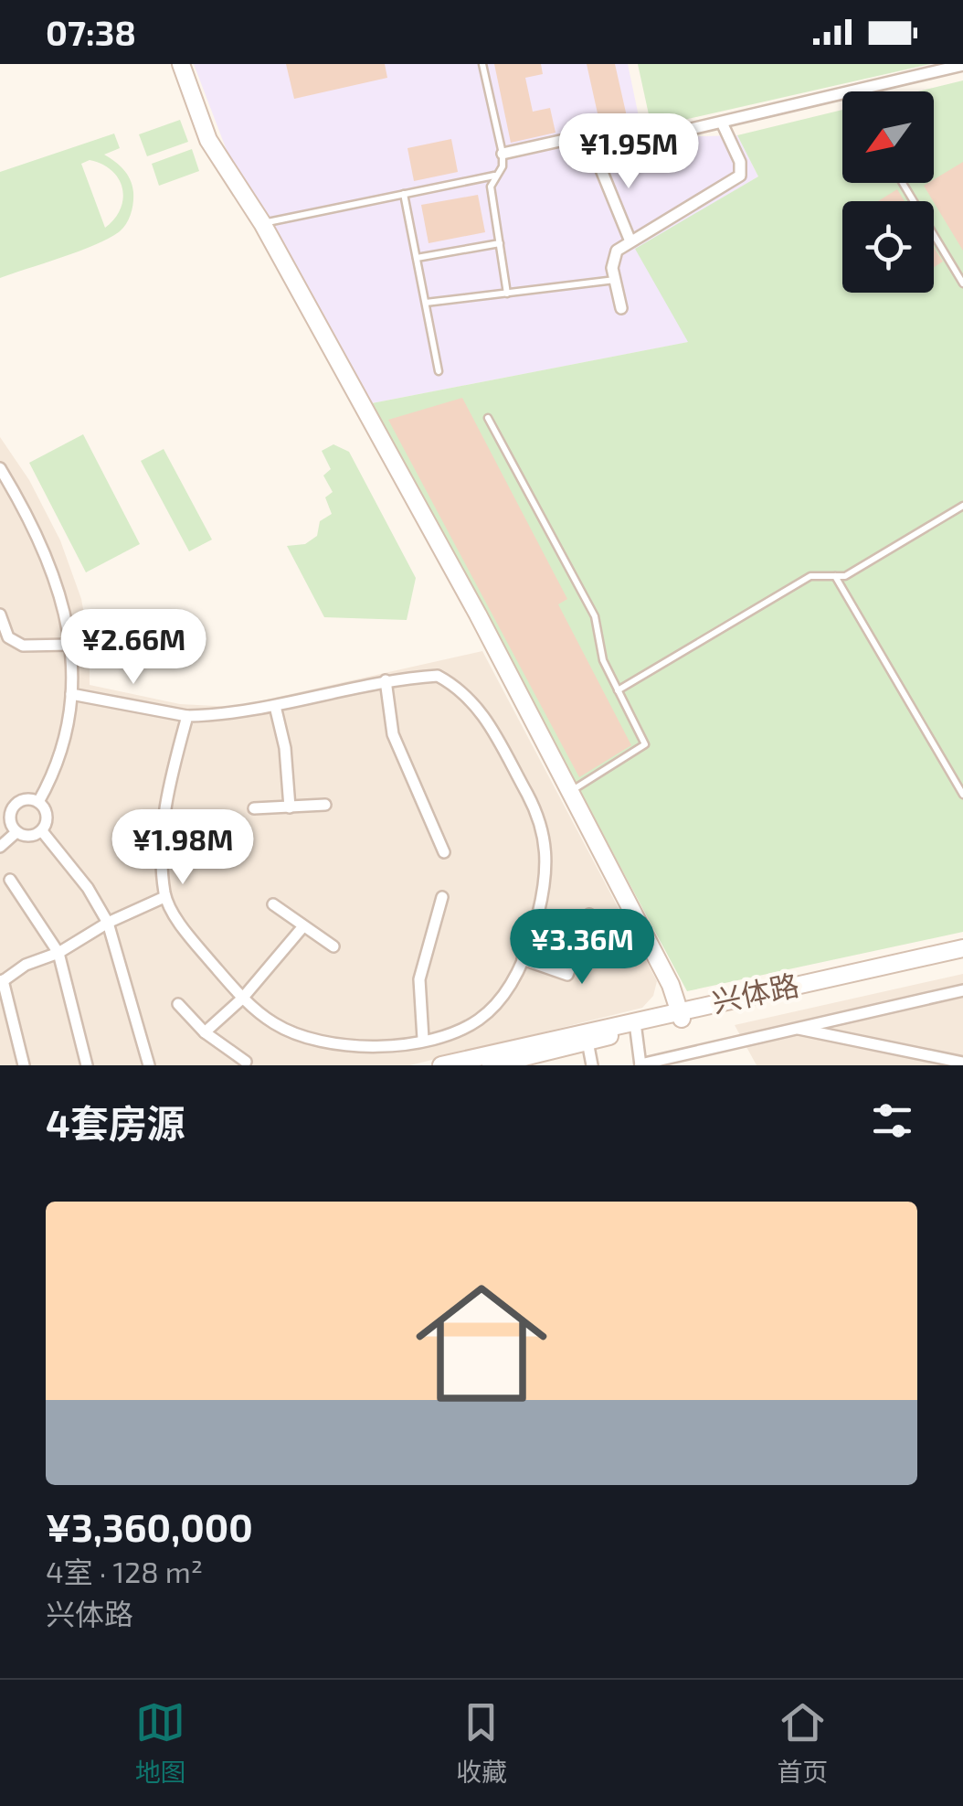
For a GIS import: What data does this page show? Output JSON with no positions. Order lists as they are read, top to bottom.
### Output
{
  "streets": {
    "street": ["兴体路"]
  },
  "north": "bottom left",
  "page": {
    "status": "07:38",
    "price": [
      "¥1.95M",
      "¥2.66M",
      "¥1.98M",
      "¥3.36M"
    ],
    "heading": "4套房源",
    "list": [
      {
        "name": "¥3,360,000",
        "note": "4室 · 128 m² · 兴体路"
      }
    ],
    "tabs": ["地图", "收藏", "首页"]
  }
}
